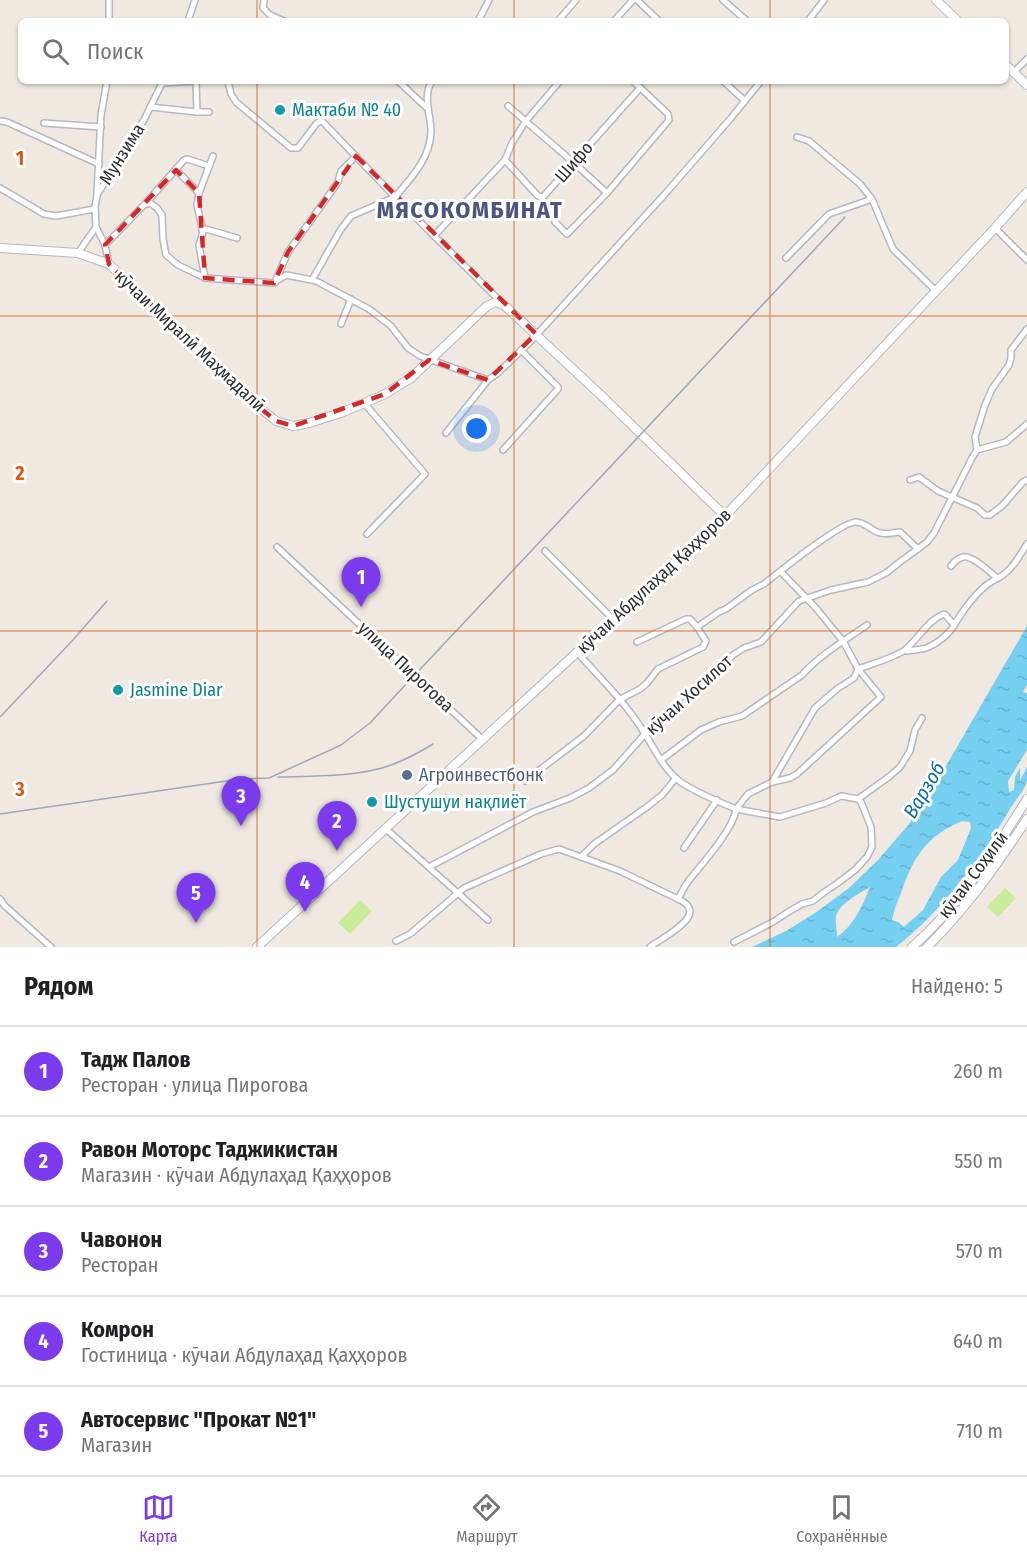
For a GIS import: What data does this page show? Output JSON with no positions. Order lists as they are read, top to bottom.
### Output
{
  "streets": {
    "main road": ["кӯчаи Миралӣ Маҳмадалӣ", "кӯчаи Абдулаҳад Қаҳҳоров", "кӯчаи Соҳилӣ"],
    "street": [
      "Мунзима",
      "Шифо",
      "улица Пирогова",
      "кӯчаи Хосилот"
    ]
  },
  "crossings": [
    ["Мунзима", "кӯчаи Миралӣ Маҳмадалӣ"],
    ["кӯчаи Абдулаҳад Қаҳҳоров", "улица Пирогова"]
  ],
  "districts": ["МЯСОКОМБИНАТ"],
  "water": ["Варзоб"],
  "places": [
    "Мактаби № 40",
    "Jasmine Diar",
    "Агроинвестбонк",
    "Шустушуи нақлиёт"
  ],
  "page": {
    "search": "Поиск",
    "pins": [
      "1",
      "3",
      "2",
      "4",
      "5"
    ],
    "heading": ["Рядом", "Найдено: 5"],
    "list": [
      {
        "mark": "1",
        "name": "Тадж Палов",
        "note": "Ресторан · улица Пирогова",
        "value": "260 m"
      },
      {
        "mark": "2",
        "name": "Равон Моторс Таджикистан",
        "note": "Магазин · кӯчаи Абдулаҳад Қаҳҳоров",
        "value": "550 m"
      },
      {
        "mark": "3",
        "name": "Чавонон",
        "note": "Ресторан",
        "value": "570 m"
      },
      {
        "mark": "4",
        "name": "Комрон",
        "note": "Гостиница · кӯчаи Абдулаҳад Қаҳҳоров",
        "value": "640 m"
      },
      {
        "mark": "5",
        "name": "Автосервис \"Прокат №1\"",
        "note": "Магазин",
        "value": "710 m"
      }
    ],
    "nav": ["Карта", "Маршрут", "Сохранённые"]
  },
  "grid": {
    "rows": ["1", "2", "3"]
  }
}
